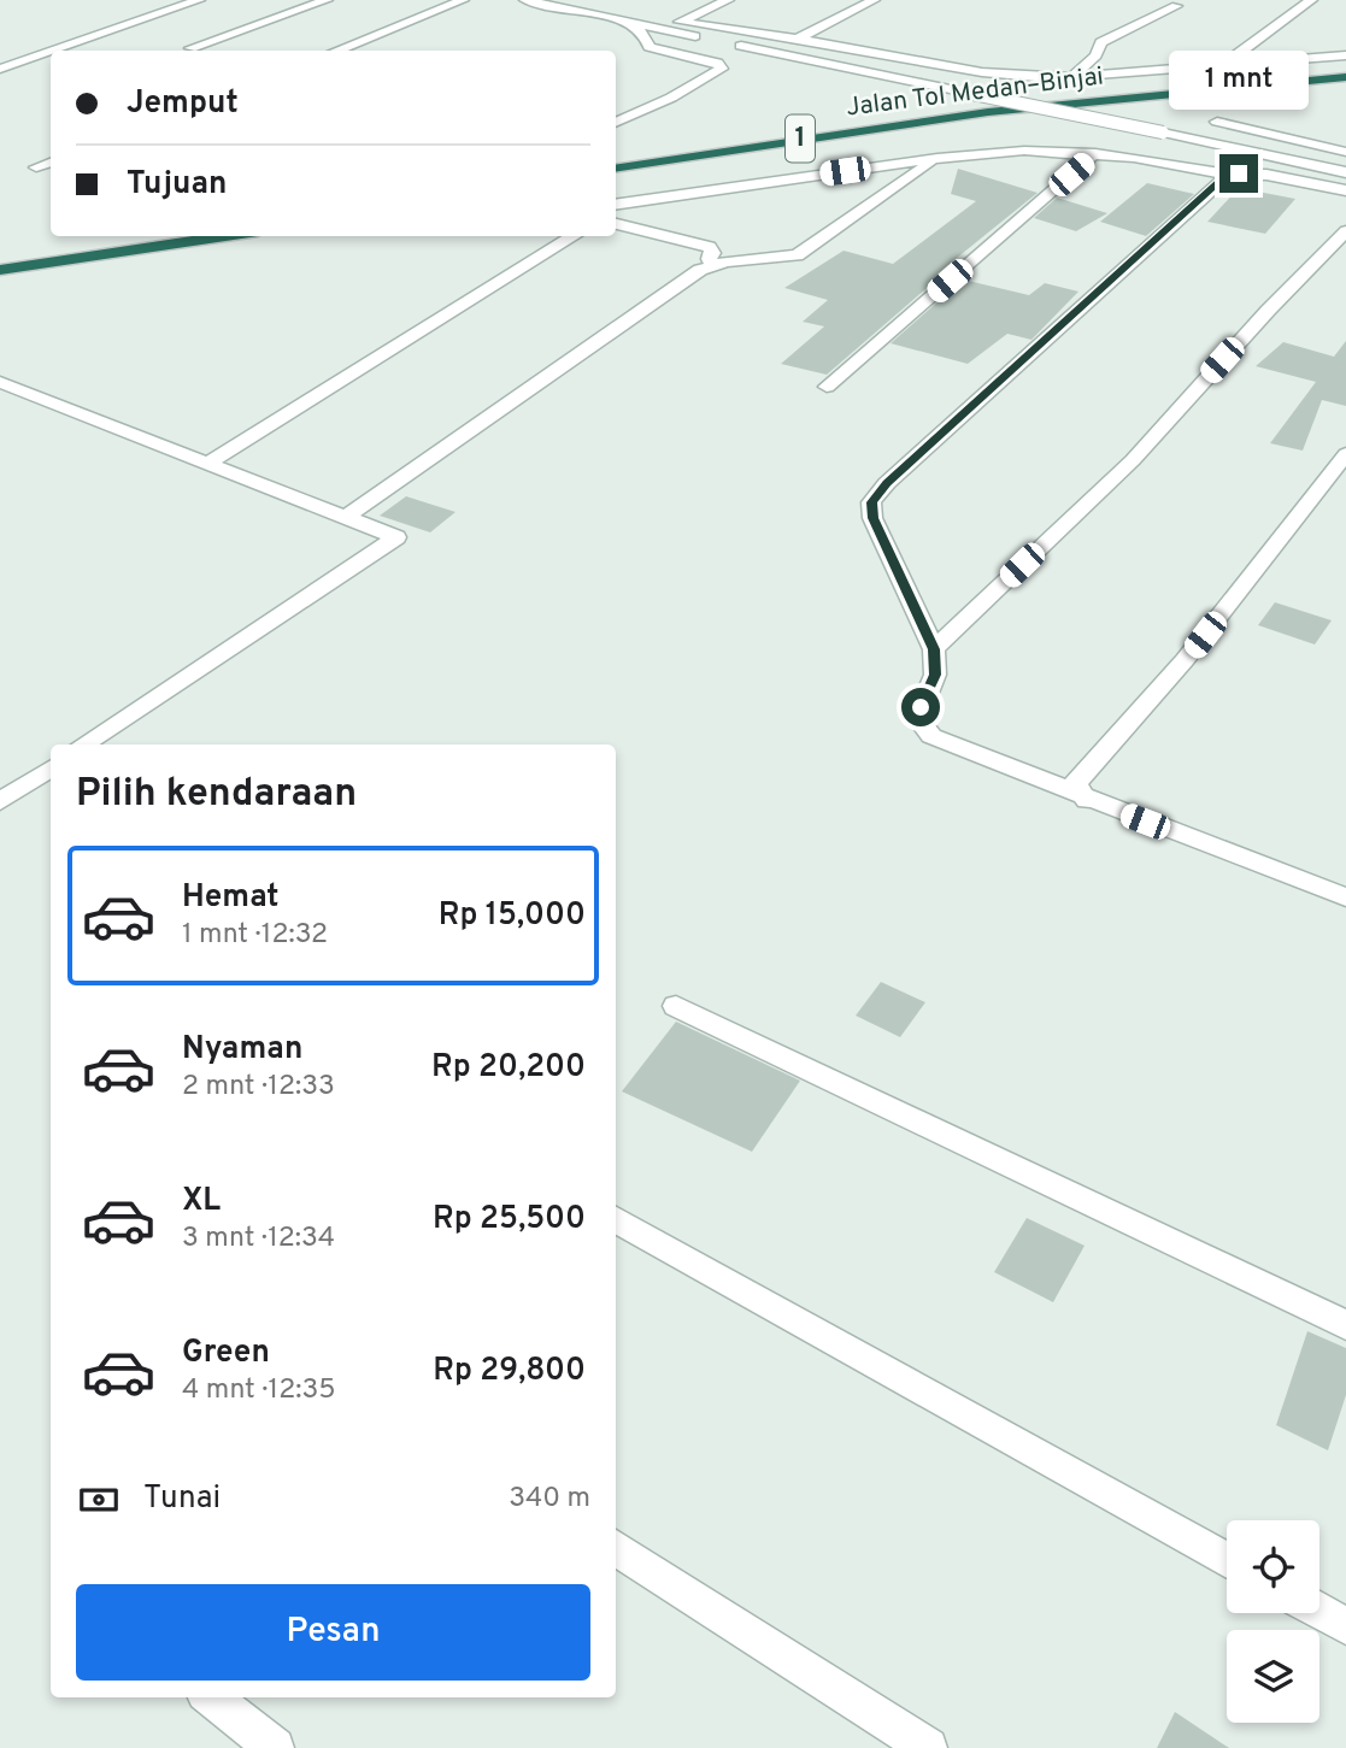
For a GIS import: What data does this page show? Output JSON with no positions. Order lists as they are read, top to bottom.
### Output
{
  "streets": {
    "highway": ["Jalan Tol Medan–Binjai", "1"]
  },
  "page": {
    "bubble": "1 mnt",
    "banner": ["Jemput", "Tujuan"],
    "heading": "Pilih kendaraan",
    "list": [
      {
        "name": "Hemat",
        "note": "1 mnt · 12:32",
        "value": "Rp 15,000"
      },
      {
        "name": "Nyaman",
        "note": "2 mnt · 12:33",
        "value": "Rp 20,200"
      },
      {
        "name": "XL",
        "note": "3 mnt · 12:34",
        "value": "Rp 25,500"
      },
      {
        "name": "Green",
        "note": "4 mnt · 12:35",
        "value": "Rp 29,800"
      }
    ],
    "pay": ["Tunai", "340 m"],
    "buttons": "Pesan"
  }
}
